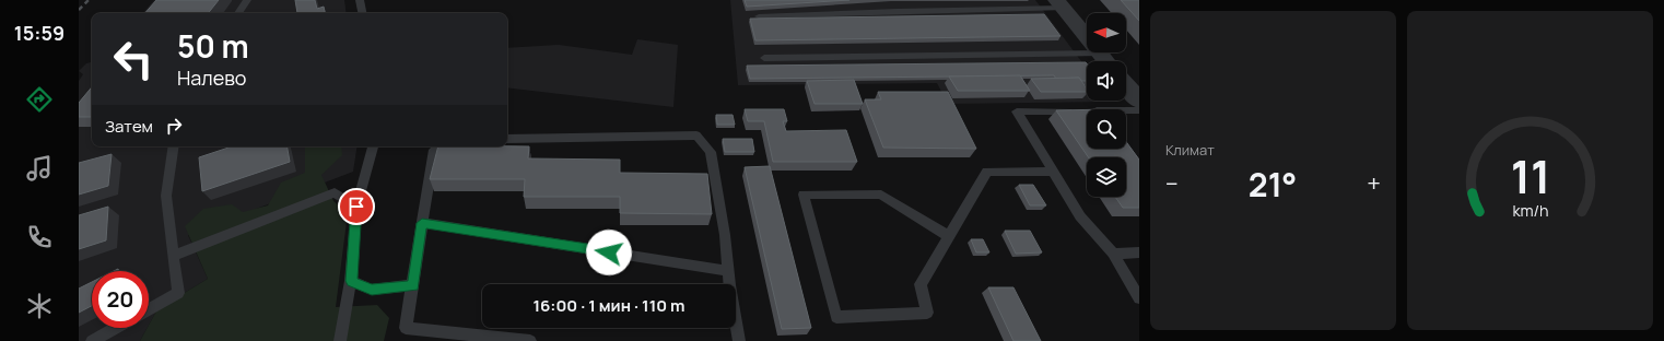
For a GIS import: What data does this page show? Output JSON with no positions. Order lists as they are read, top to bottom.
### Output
{
  "north": "left",
  "page": {
    "tabs": "15:59",
    "tile": "Климат",
    "turn": ["50 m", "Налево"],
    "then": "Затем",
    "heat": ["−", "21°", "+"],
    "limit": "20",
    "trip": "16:00 · 1 мин · 110 m",
    "gauge": ["11", "km/h"]
  }
}
